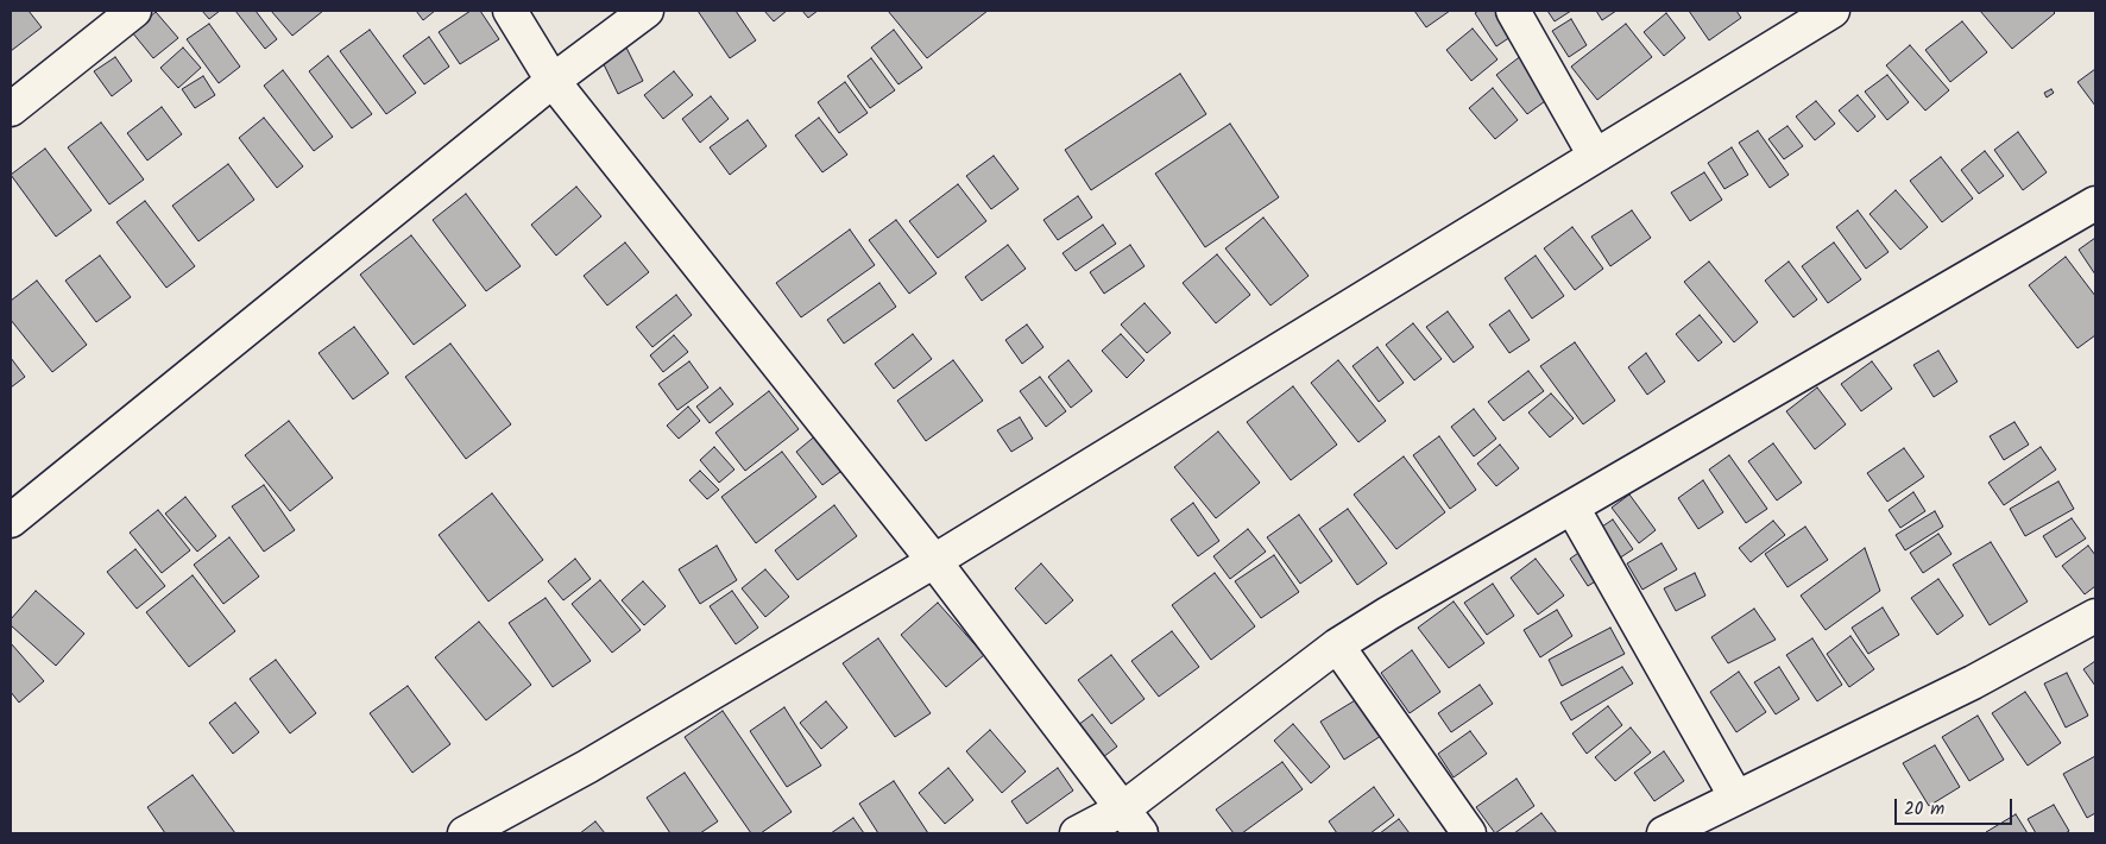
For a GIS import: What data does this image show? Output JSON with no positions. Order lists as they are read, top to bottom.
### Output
{
  "scale_bar": "20 m"
}
